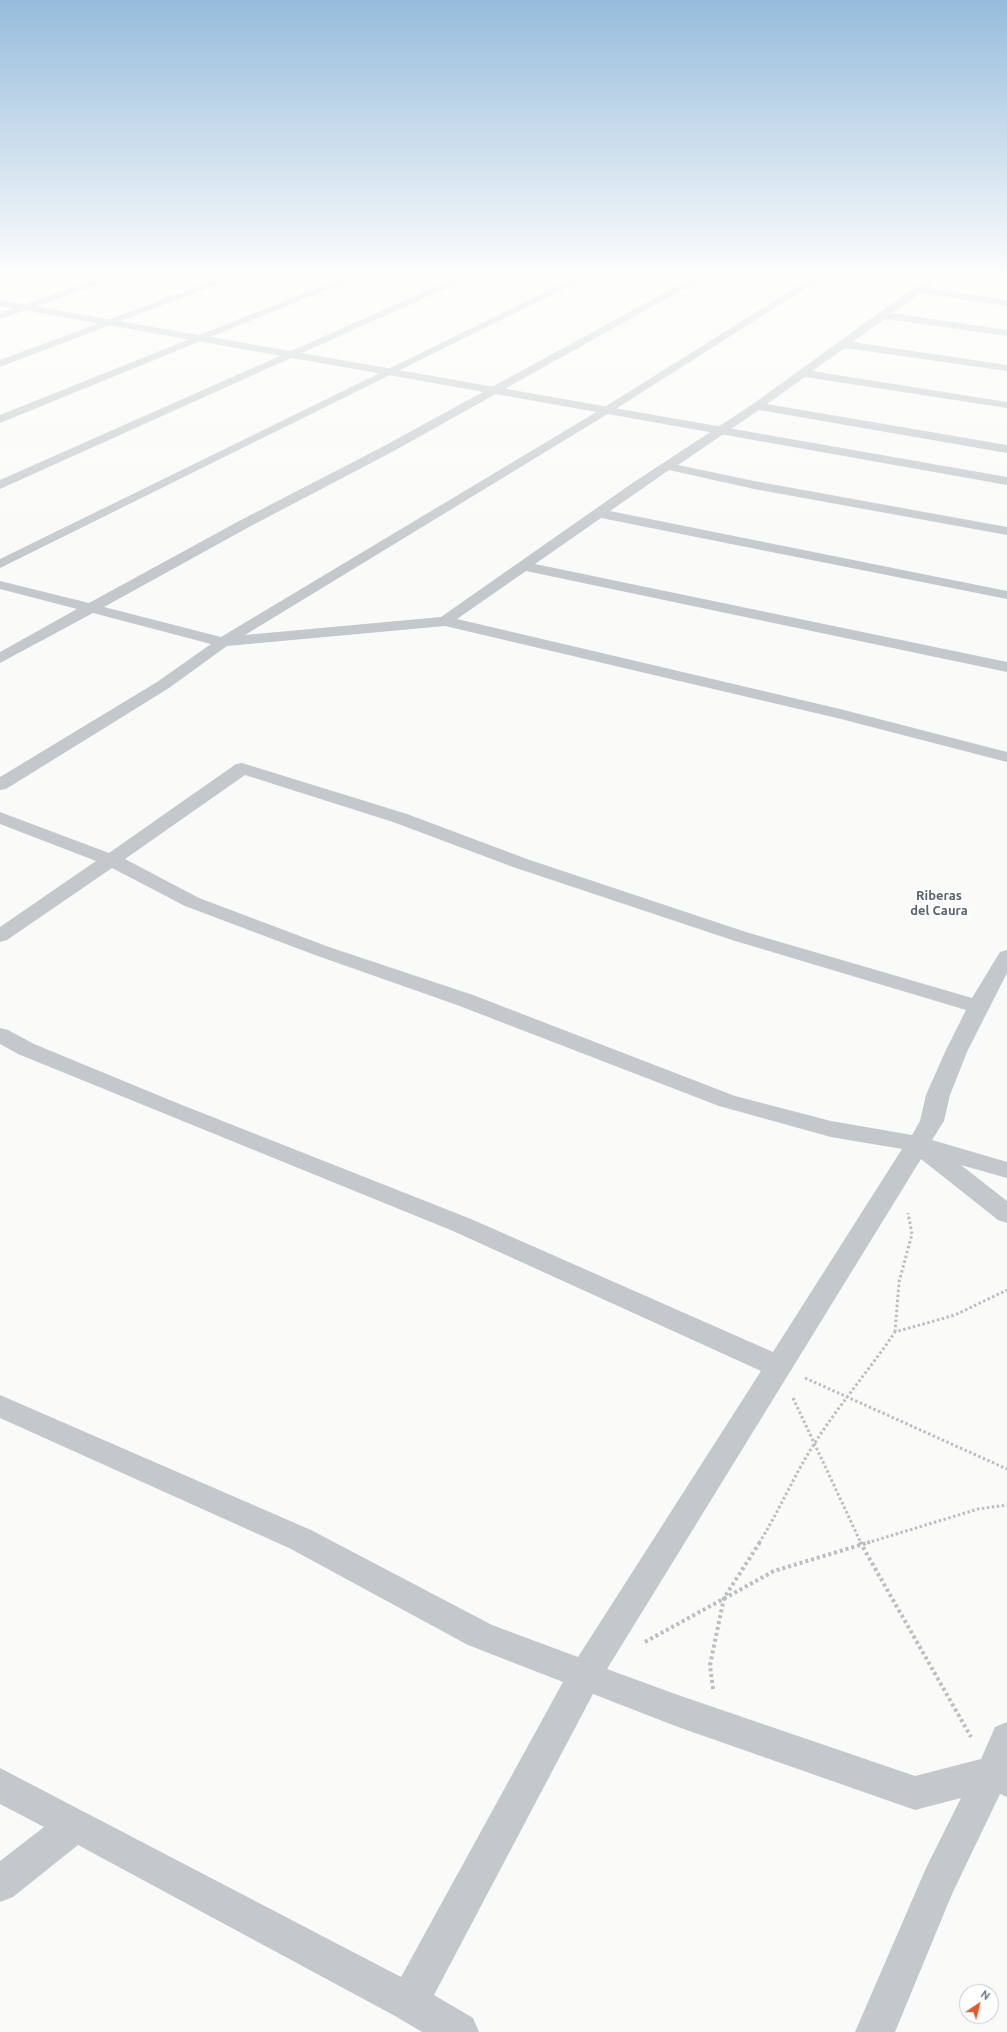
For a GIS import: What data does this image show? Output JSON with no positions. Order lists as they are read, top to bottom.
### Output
{
  "districts": ["Riberas del Caura"],
  "north": "top right"
}
